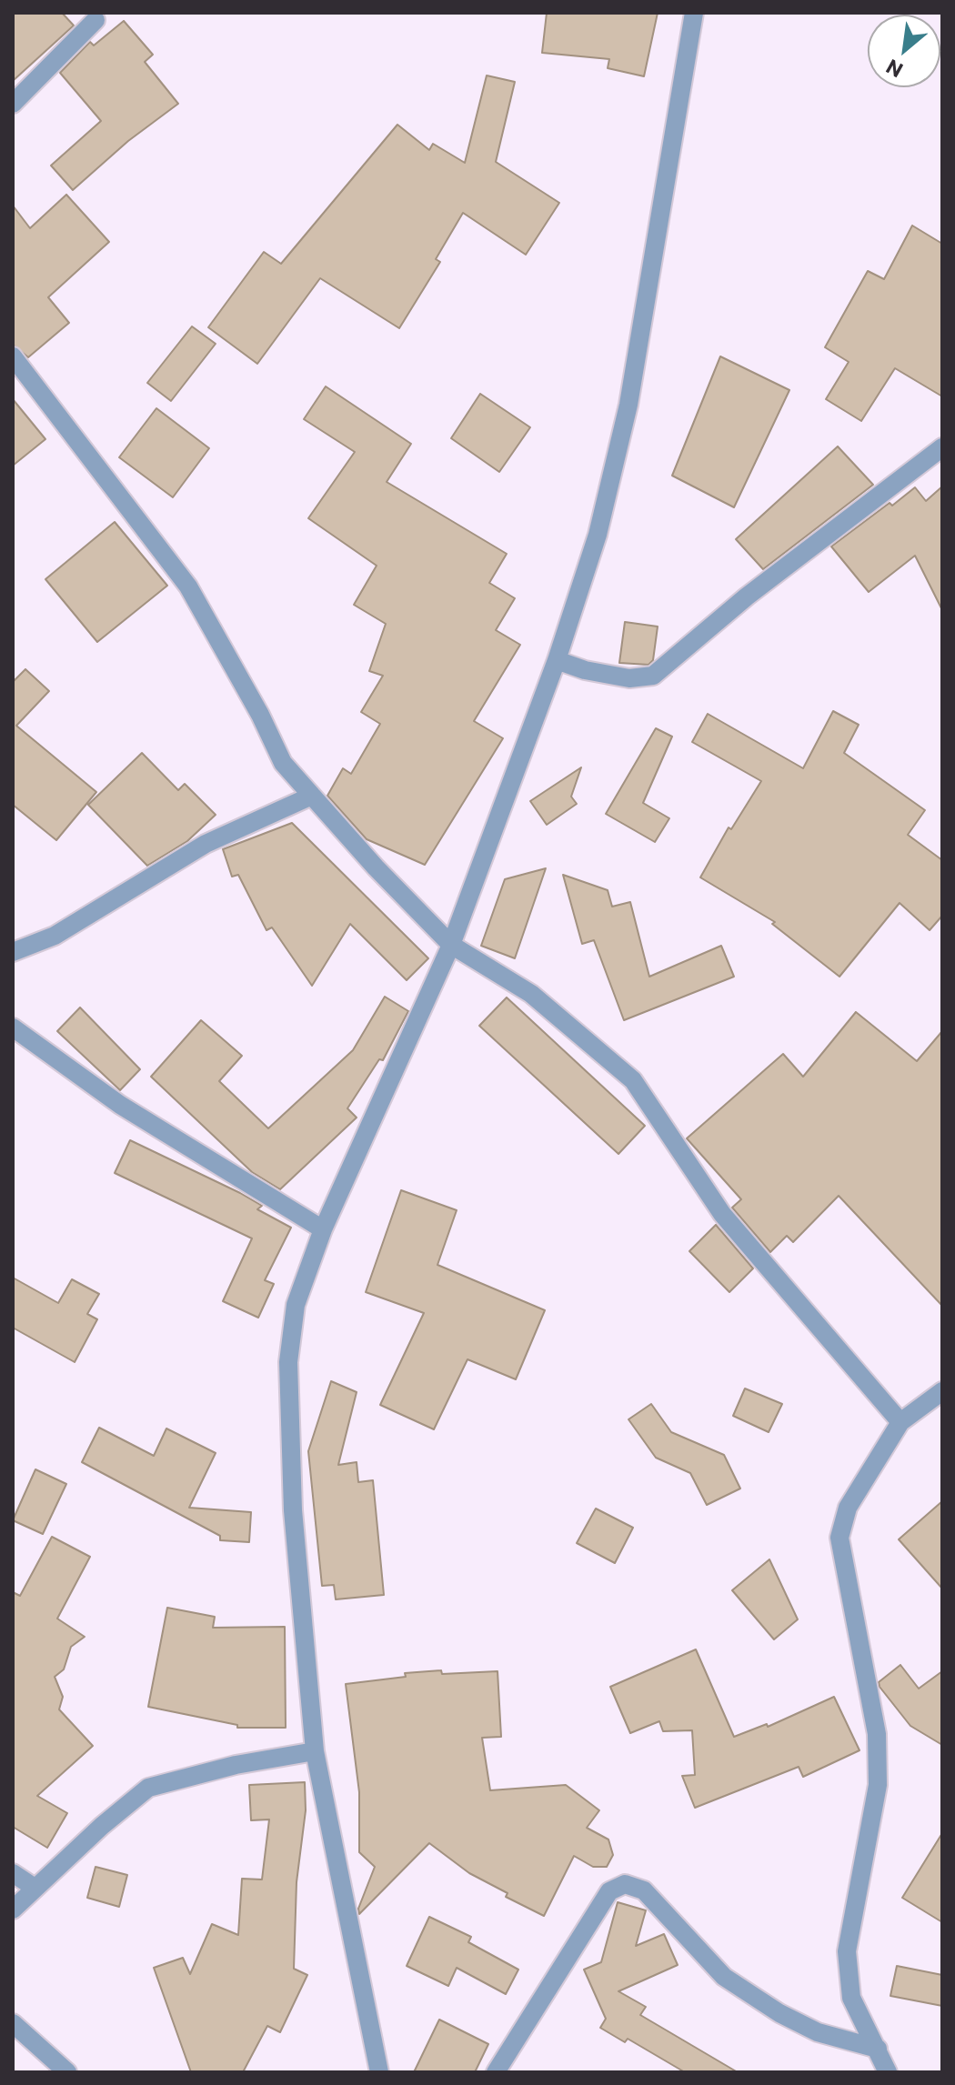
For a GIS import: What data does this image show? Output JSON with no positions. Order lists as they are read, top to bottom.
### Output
{
  "north": "bottom left"
}
